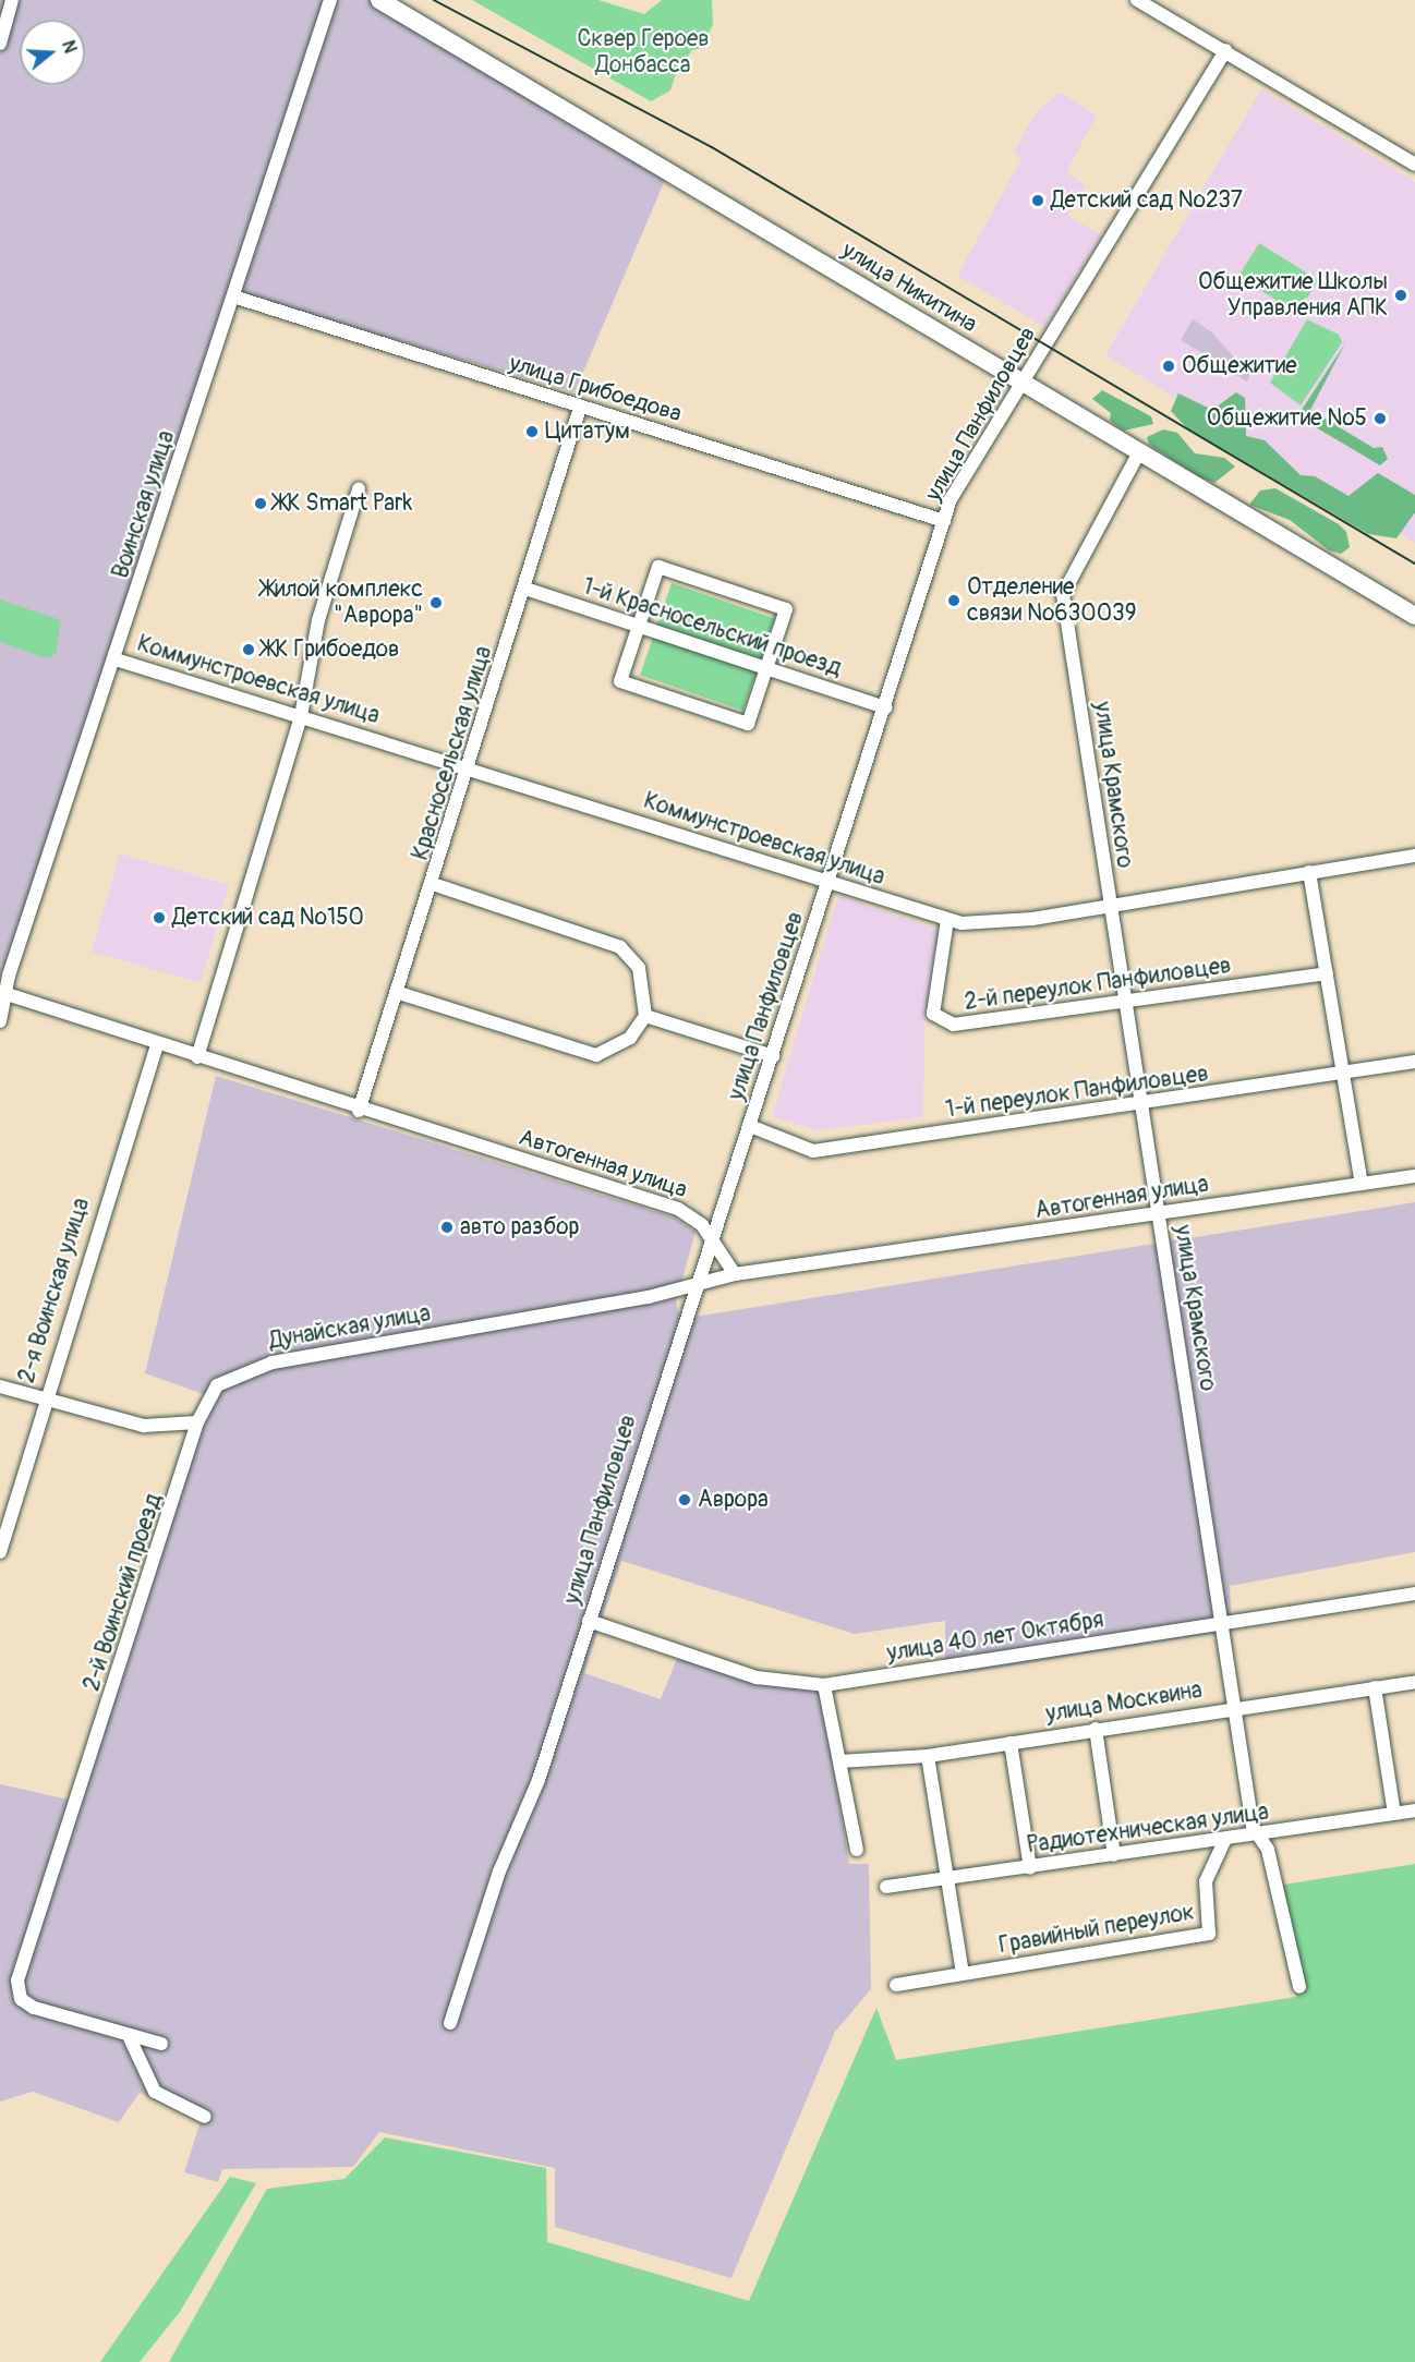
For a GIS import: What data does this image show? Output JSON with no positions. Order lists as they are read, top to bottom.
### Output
{
  "streets": {
    "main road": ["улица Никитина"],
    "street": [
      "улица Грибоедова",
      "улица Панфиловцев",
      "Воинская улица",
      "1-й Красносельский проезд",
      "Коммунстроевская улица",
      "Красносельская улица",
      "улица Крамского",
      "2-й переулок Панфиловцев",
      "1-й переулок Панфиловцев",
      "Автогенная улица",
      "2-я Воинская улица",
      "Дунайская улица",
      "2-й Воинский проезд",
      "улица 40 лет Октября",
      "улица Москвина",
      "Радиотехническая улица",
      "Гравийный переулок"
    ]
  },
  "crossings": [
    ["улица Никитина", "улица Панфиловцев"],
    ["улица Никитина", "улица Крамского"],
    ["улица Грибоедова", "улица Панфиловцев"],
    ["улица Грибоедова", "Воинская улица"],
    ["улица Грибоедова", "Красносельская улица"],
    ["улица Панфиловцев", "1-й Красносельский проезд"],
    ["улица Панфиловцев", "Коммунстроевская улица"],
    ["улица Панфиловцев", "1-й переулок Панфиловцев"],
    ["улица Панфиловцев", "Автогенная улица"],
    ["улица Панфиловцев", "Дунайская улица"],
    ["улица Панфиловцев", "улица 40 лет Октября"],
    ["Воинская улица", "Коммунстроевская улица"],
    ["Воинская улица", "Автогенная улица"],
    ["1-й Красносельский проезд", "Красносельская улица"],
    ["Коммунстроевская улица", "Красносельская улица"],
    ["Коммунстроевская улица", "улица Крамского"],
    ["Коммунстроевская улица", "2-й переулок Панфиловцев"],
    ["Красносельская улица", "Автогенная улица"],
    ["улица Крамского", "2-й переулок Панфиловцев"],
    ["улица Крамского", "1-й переулок Панфиловцев"],
    ["улица Крамского", "Автогенная улица"],
    ["улица Крамского", "улица 40 лет Октября"],
    ["улица Крамского", "улица Москвина"],
    ["улица Крамского", "Радиотехническая улица"],
    ["Автогенная улица", "2-я Воинская улица"],
    ["Автогенная улица", "Дунайская улица"],
    ["Дунайская улица", "2-й Воинский проезд"],
    ["Радиотехническая улица", "Гравийный переулок"]
  ],
  "parks": ["Сквер Героев Донбасса"],
  "places": [
    "Детский сад №237",
    "Общежитие Школы Управления АПК",
    "Общежитие",
    "Общежитие №5",
    "Цитатум",
    "ЖК Smart Park",
    "Отделение связи №630039",
    "Жилой комплекс \"Аврора\"",
    "ЖК Грибоедов",
    "Детский сад №150",
    "авто разбор",
    "Аврора"
  ],
  "north": "right"
}
